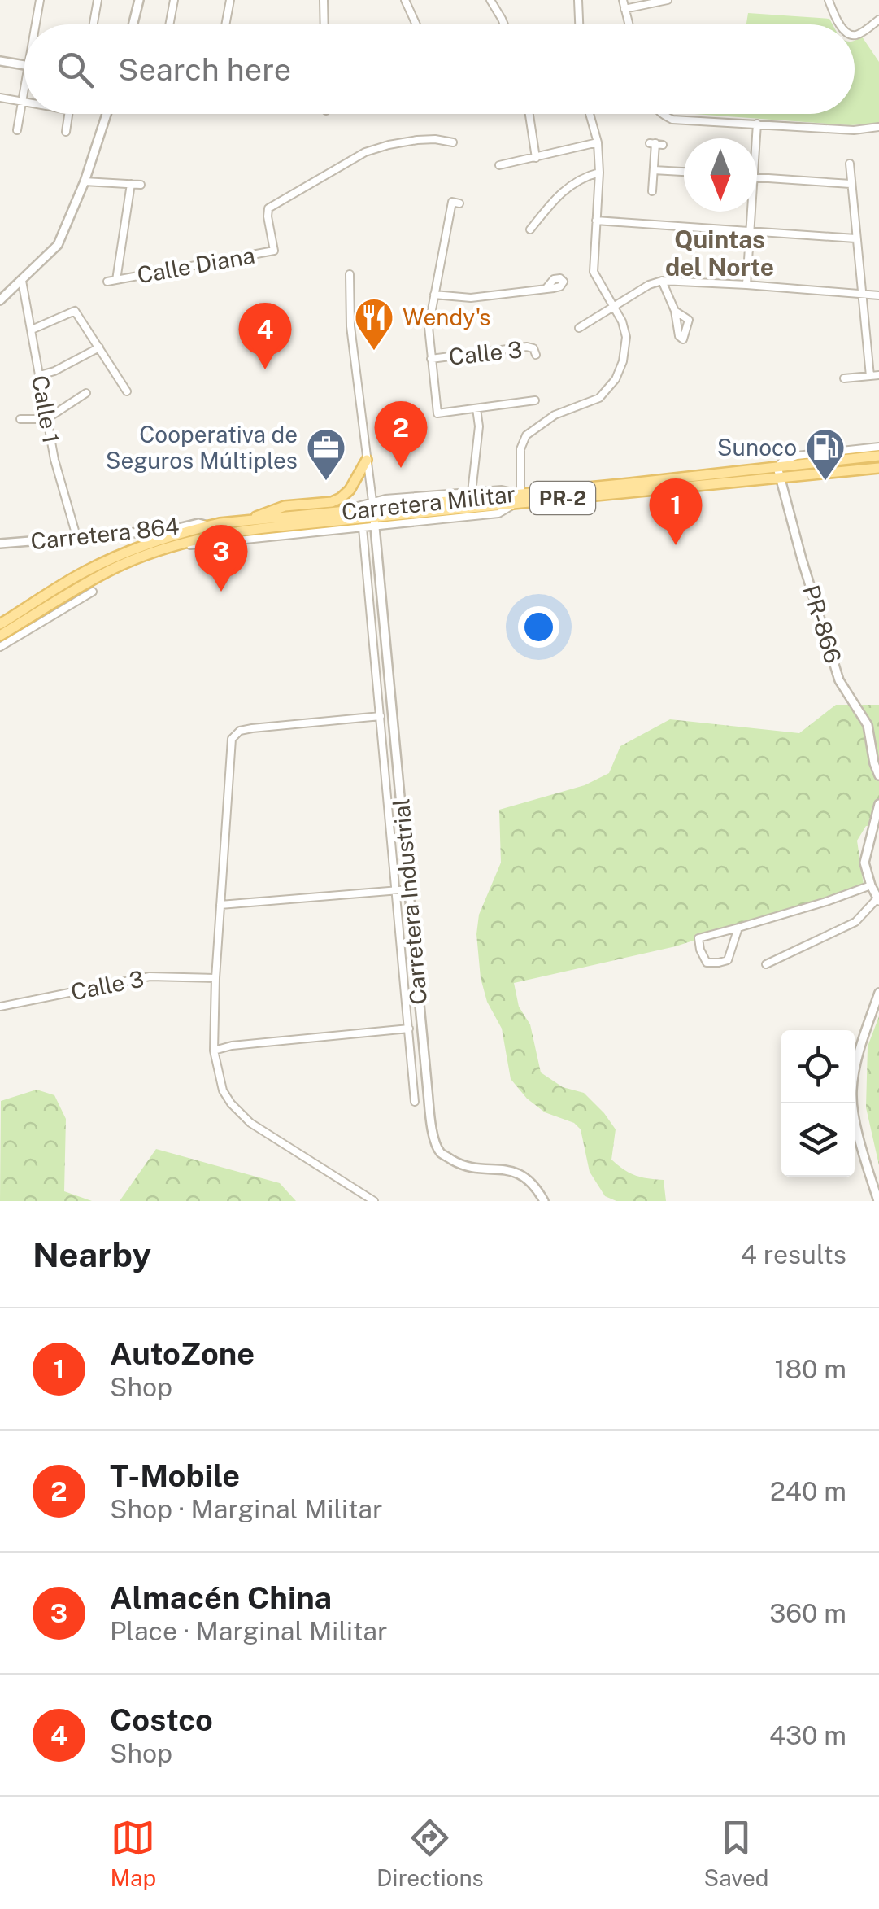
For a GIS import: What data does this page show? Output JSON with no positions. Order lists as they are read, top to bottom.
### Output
{
  "streets": {
    "main road": ["PR-2", "Carretera Militar"],
    "street": [
      "Calle Diana",
      "Calle 3",
      "Calle 1",
      "Carretera 864",
      "PR-866",
      "Carretera Industrial"
    ]
  },
  "crossings": [
    ["Calle 1", "Carretera 864"],
    ["Carretera Militar", "Carretera 864"],
    ["Carretera Militar", "PR-866"],
    ["Carretera Militar", "Carretera Industrial"]
  ],
  "districts": ["Quintas del Norte"],
  "places": {
    "restaurant": ["Wendy's"],
    "office": ["Cooperativa de Seguros Múltiples"],
    "fuel station": ["Sunoco"]
  },
  "north": "bottom",
  "page": {
    "search": "Search here",
    "pins": [
      "4",
      "2",
      "1",
      "3"
    ],
    "heading": ["Nearby", "4 results"],
    "list": [
      {
        "mark": "1",
        "name": "AutoZone",
        "note": "Shop",
        "value": "180 m"
      },
      {
        "mark": "2",
        "name": "T-Mobile",
        "note": "Shop · Marginal Militar",
        "value": "240 m"
      },
      {
        "mark": "3",
        "name": "Almacén China",
        "note": "Place · Marginal Militar",
        "value": "360 m"
      },
      {
        "mark": "4",
        "name": "Costco",
        "note": "Shop",
        "value": "430 m"
      }
    ],
    "nav": ["Map", "Directions", "Saved"]
  }
}
